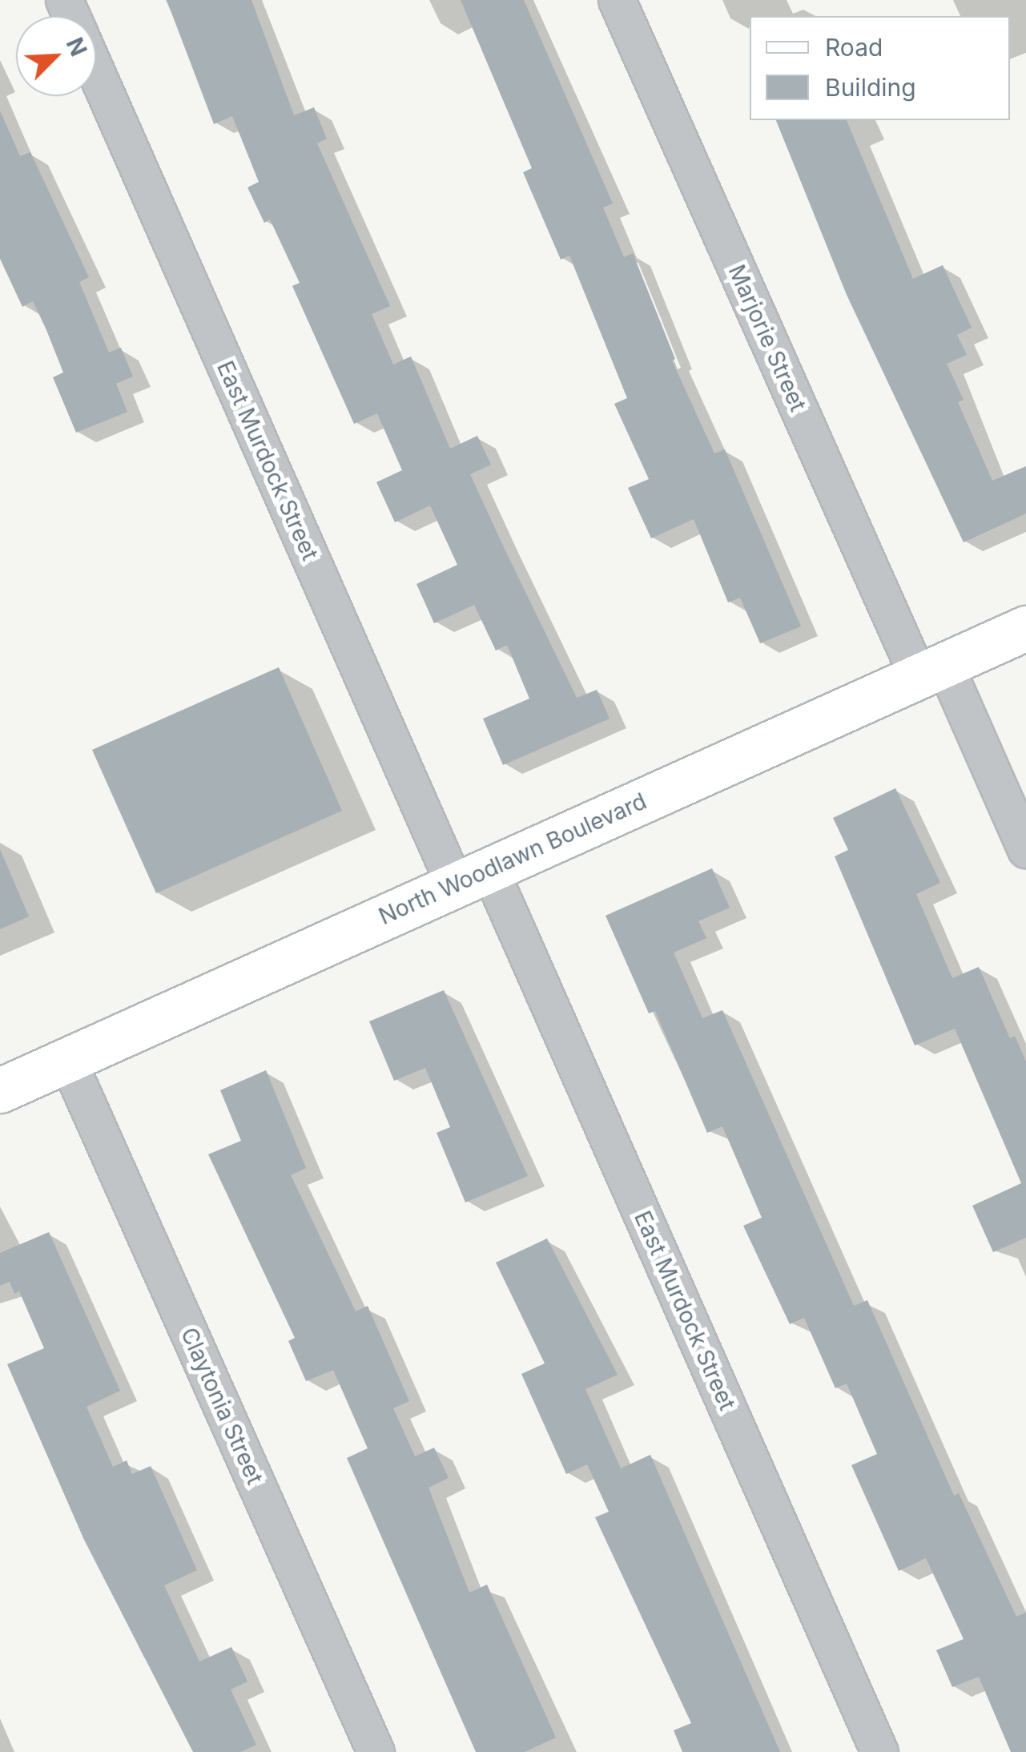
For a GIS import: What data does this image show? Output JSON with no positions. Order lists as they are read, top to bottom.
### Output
{
  "streets": {
    "main road": ["North Woodlawn Boulevard"],
    "street": ["Marjorie Street", "East Murdock Street", "Claytonia Street"]
  },
  "crossings": [
    ["Marjorie Street", "North Woodlawn Boulevard"],
    ["East Murdock Street", "North Woodlawn Boulevard"],
    ["North Woodlawn Boulevard", "Claytonia Street"]
  ],
  "legend": ["Road", "Building"],
  "north": "top right"
}
